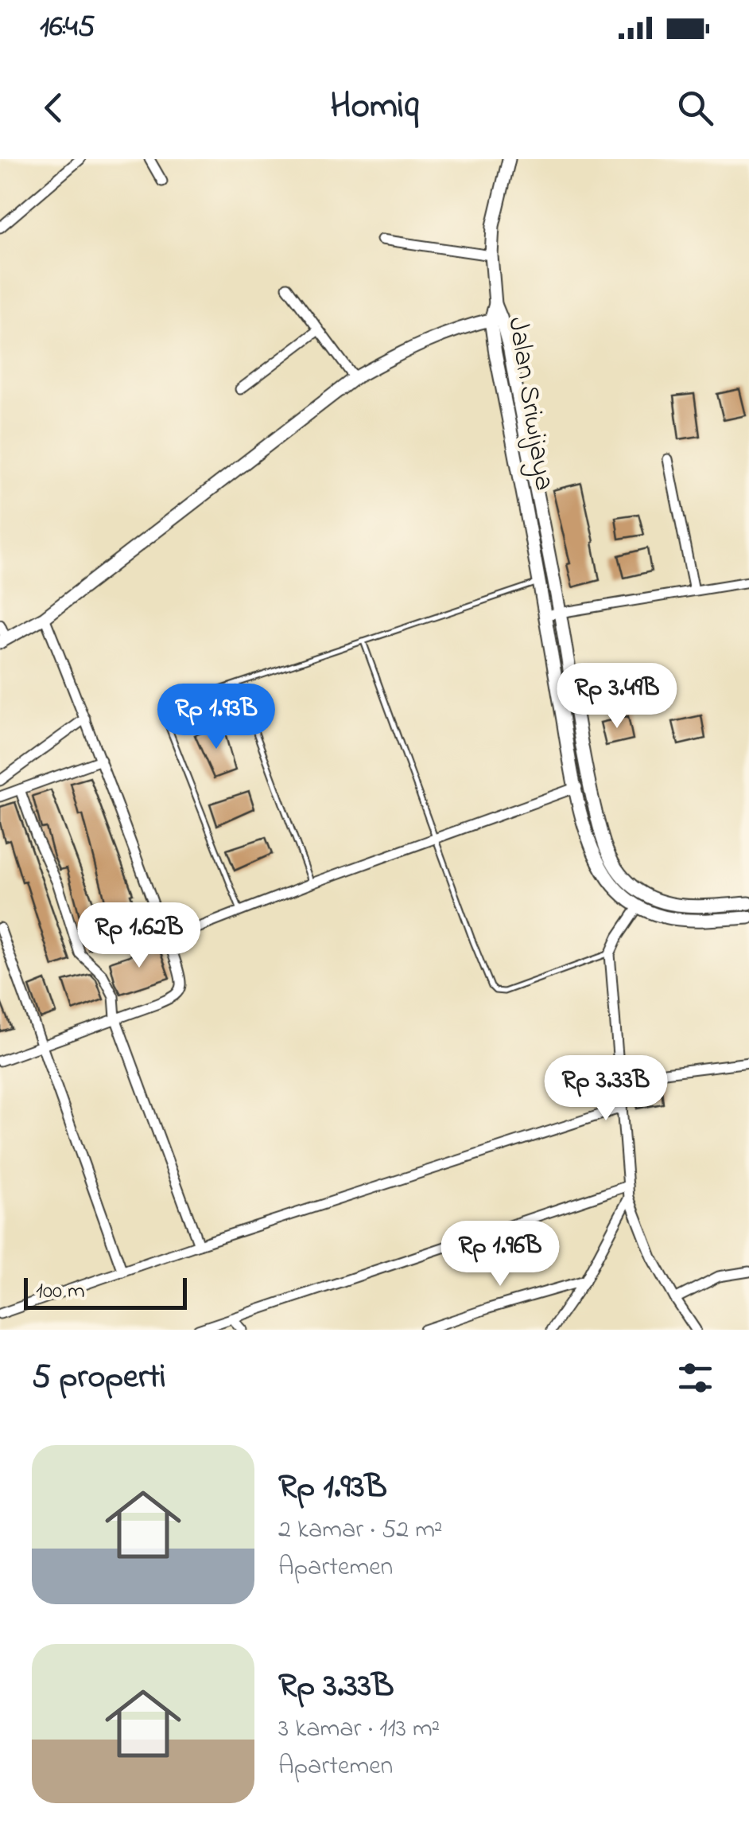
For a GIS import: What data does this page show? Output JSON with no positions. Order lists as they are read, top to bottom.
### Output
{
  "streets": {
    "main road": ["Jalan Sriwijaya"]
  },
  "scale_bar": "100 m",
  "page": {
    "status": "16:45",
    "header": "Homiq",
    "price": [
      "Rp 3.49B",
      "Rp 1.93B",
      "Rp 1.62B",
      "Rp 3.33B",
      "Rp 1.96B"
    ],
    "scale": "100 m",
    "heading": "5 properti",
    "list": [
      {
        "name": "Rp 1.93B",
        "note": "2 kamar · 52 m² · Apartemen"
      },
      {
        "name": "Rp 3.33B",
        "note": "3 kamar · 113 m² · Apartemen"
      }
    ]
  }
}
